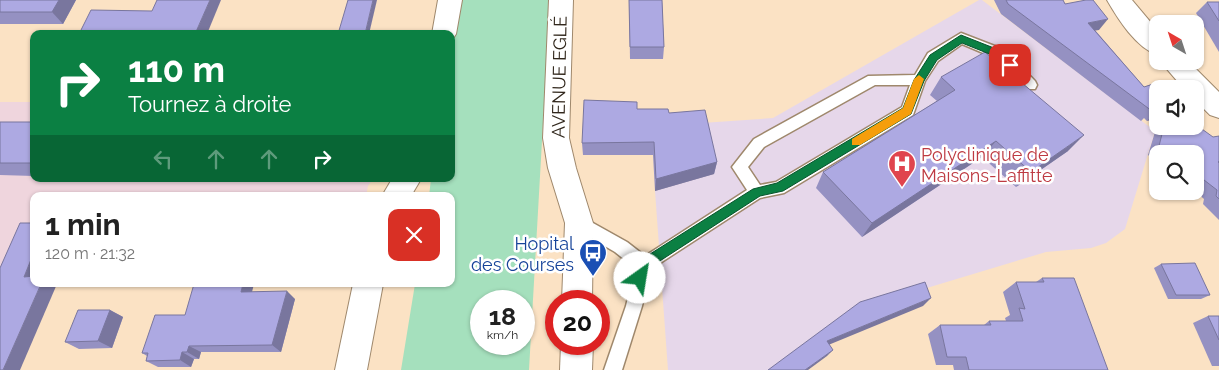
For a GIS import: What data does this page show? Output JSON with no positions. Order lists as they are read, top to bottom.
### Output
{
  "streets": {
    "street": ["AVENUE EGLÉ"]
  },
  "places": {
    "hospital": ["Polyclinique de Maisons-Laffitte"],
    "bus stop": ["Hopital des Courses"]
  },
  "north": "top left",
  "page": {
    "turn": ["110 m", "Tournez à droite"],
    "heading": ["1 min", "120 m · 21:32"],
    "speed": "18 km/h",
    "limit": "20"
  }
}
